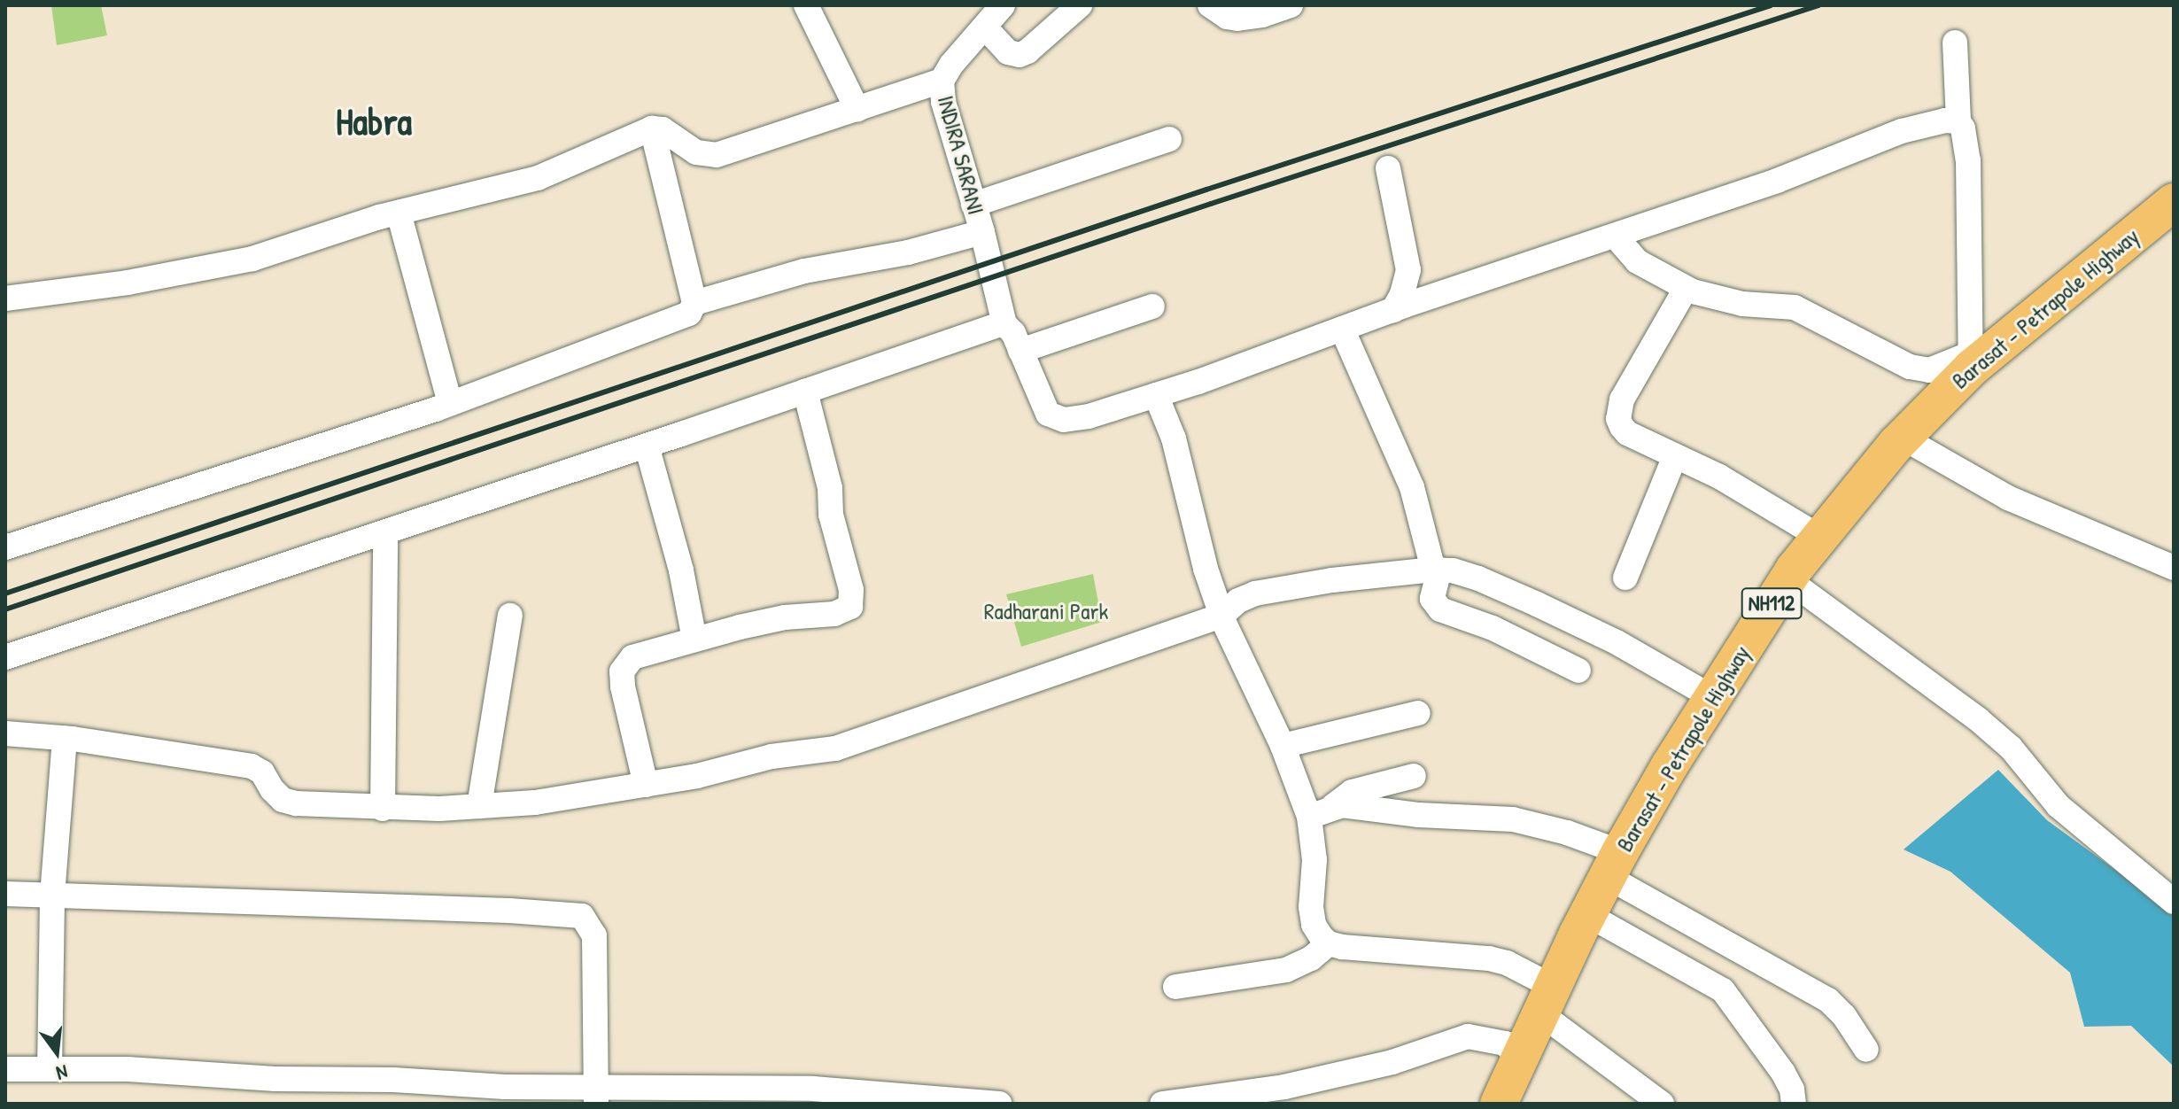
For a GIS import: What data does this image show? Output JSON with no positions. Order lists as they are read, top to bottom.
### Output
{
  "streets": {
    "highway": ["Barasat - Petrapole Highway", "NH112"],
    "street": ["INDIRA SARANI"]
  },
  "districts": ["Habra"],
  "parks": ["Radharani Park"],
  "north": "bottom"
}
